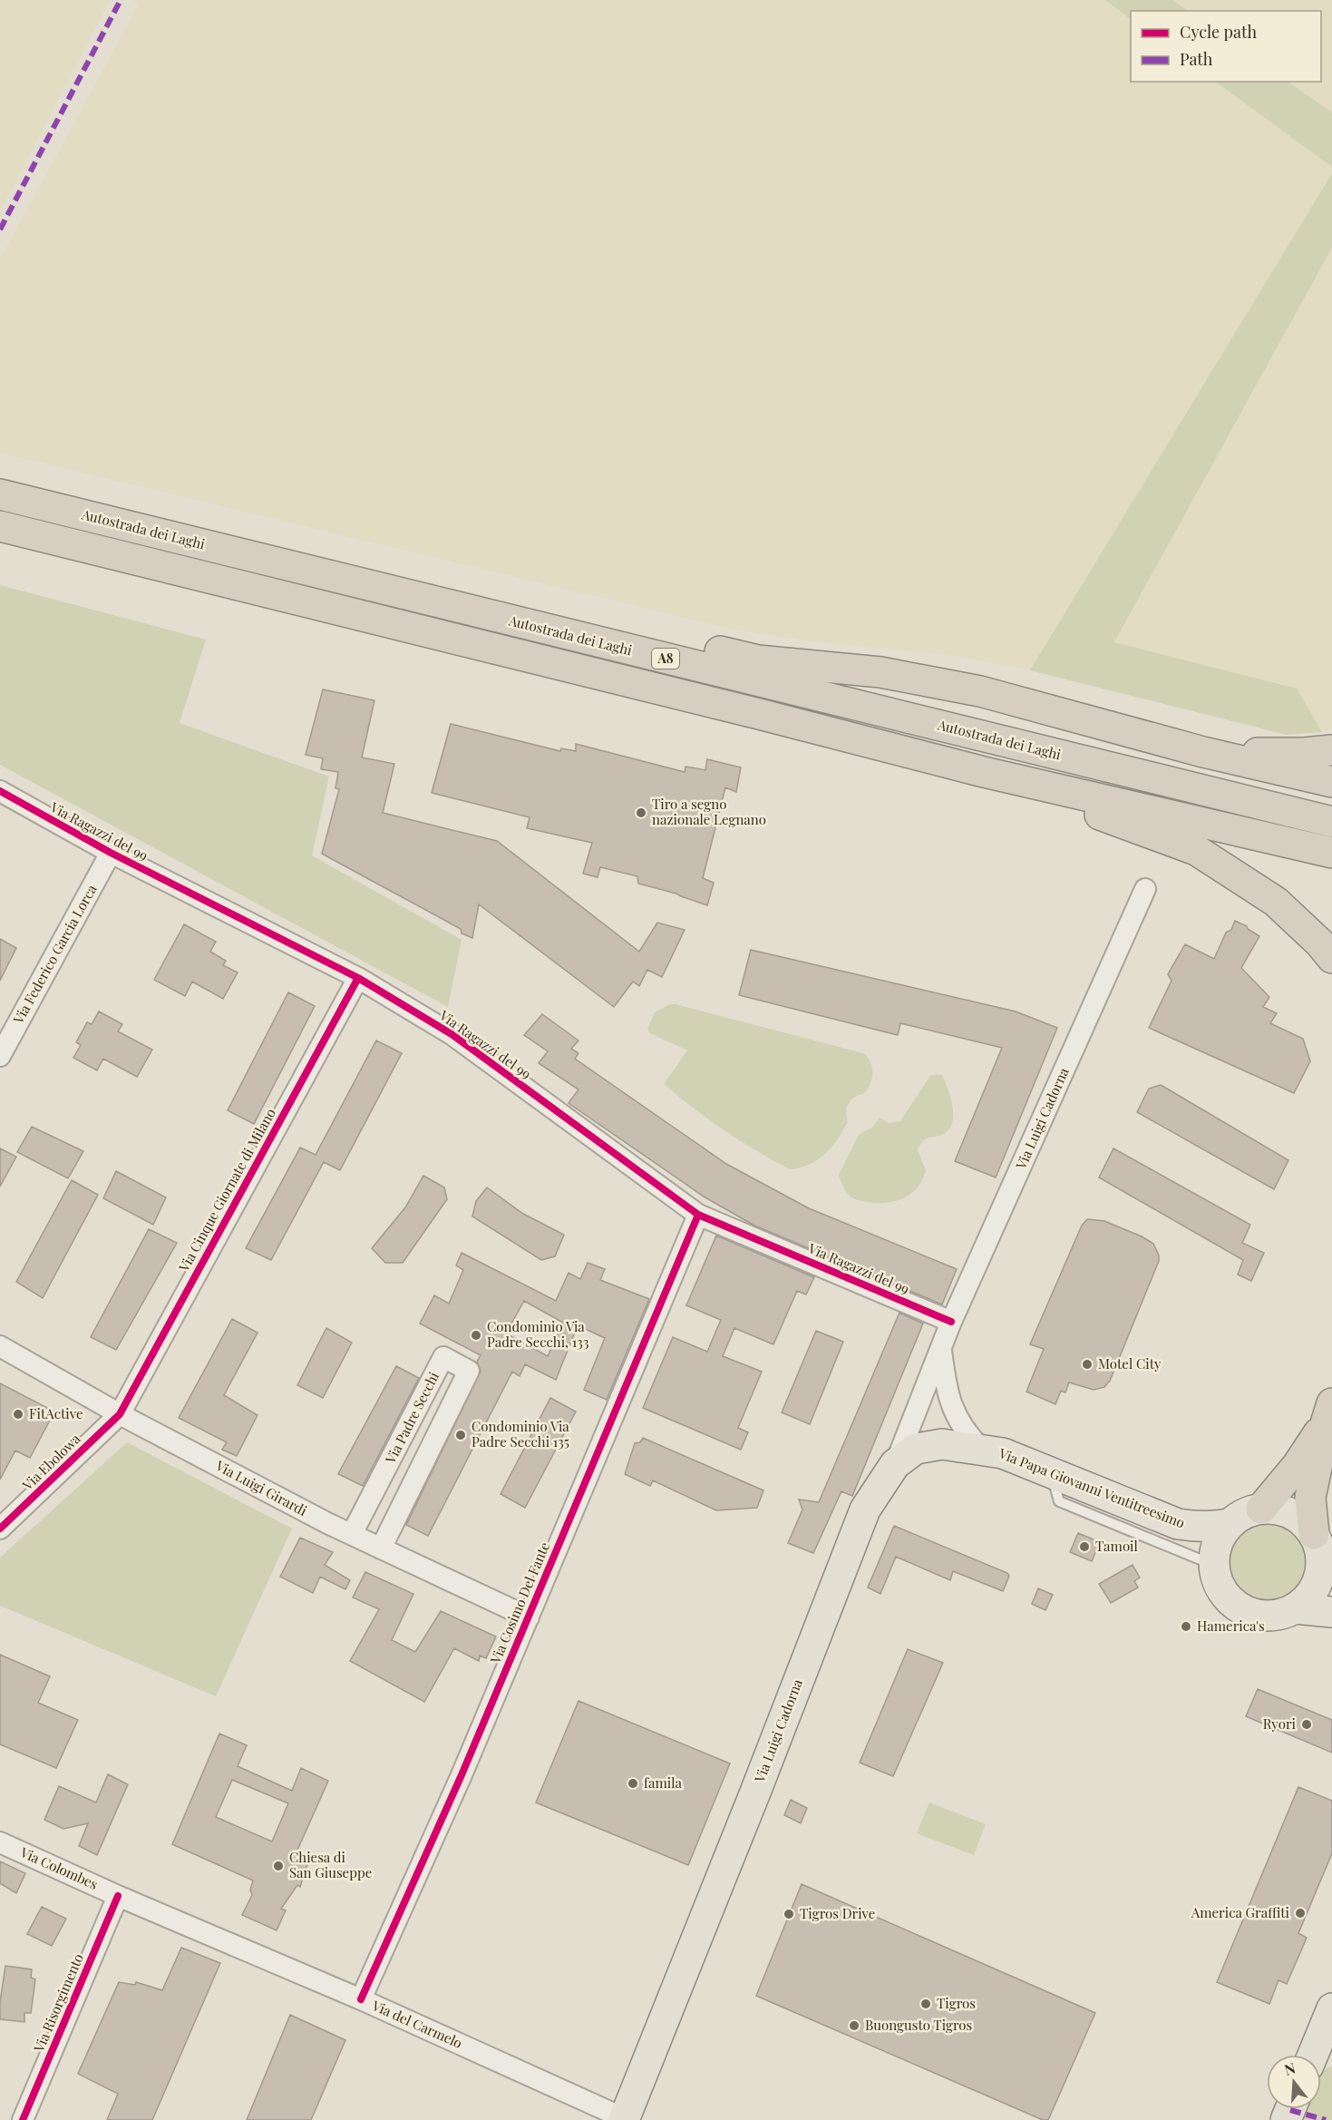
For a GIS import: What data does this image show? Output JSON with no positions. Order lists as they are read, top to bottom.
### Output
{
  "streets": {
    "highway": ["Autostrada dei Laghi", "A8"],
    "main road": ["Via Luigi Cadorna", "Via Papa Giovanni Ventitreesimo"],
    "street": [
      "Via Ragazzi del 99",
      "Via Federico Garcia Lorca",
      "Via Cinque Giornate di Milano",
      "Via Padre Secchi",
      "Via Ebolowa",
      "Via Luigi Girardi",
      "Via Cosimo Del Fante",
      "Via Colombes",
      "Via Risorgimento",
      "Via del Carmelo"
    ]
  },
  "crossings": [
    ["Via Ragazzi del 99", "Via Federico Garcia Lorca"],
    ["Via Ragazzi del 99", "Via Luigi Cadorna"],
    ["Via Ragazzi del 99", "Via Cinque Giornate di Milano"],
    ["Via Ragazzi del 99", "Via Cosimo Del Fante"],
    ["Via Luigi Cadorna", "Via Papa Giovanni Ventitreesimo"],
    ["Via Luigi Cadorna", "Via del Carmelo"],
    ["Via Cinque Giornate di Milano", "Via Ebolowa"],
    ["Via Cinque Giornate di Milano", "Via Luigi Girardi"],
    ["Via Padre Secchi", "Via Luigi Girardi"],
    ["Via Ebolowa", "Via Luigi Girardi"],
    ["Via Luigi Girardi", "Via Cosimo Del Fante"],
    ["Via Cosimo Del Fante", "Via del Carmelo"],
    ["Via Colombes", "Via Risorgimento"],
    ["Via Colombes", "Via del Carmelo"],
    ["Via Risorgimento", "Via del Carmelo"]
  ],
  "places": [
    "Tiro a segno nazionale Legnano",
    "Condominio Via Padre Secchi, 133",
    "Motel City",
    "FitActive",
    "Condominio Via Padre Secchi 135",
    "Tamoil",
    "Hamerica's",
    "Ryori",
    "famila",
    "Chiesa di San Giuseppe",
    "America Graffiti",
    "Tigros Drive",
    "Tigros",
    "Buongusto Tigros"
  ],
  "legend": ["Cycle path", "Path"],
  "north": "top"
}
